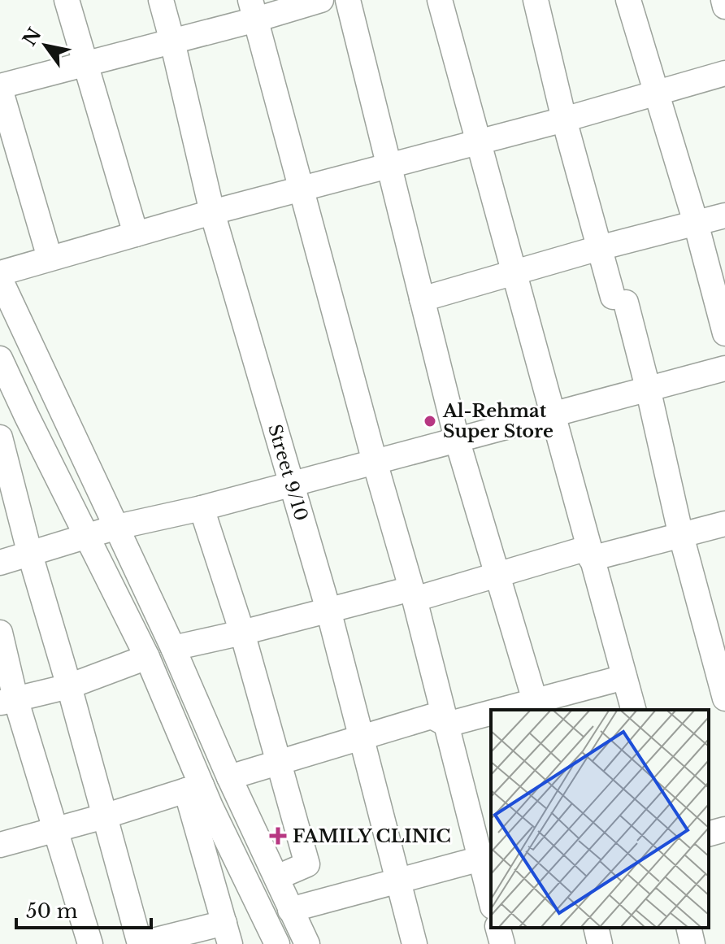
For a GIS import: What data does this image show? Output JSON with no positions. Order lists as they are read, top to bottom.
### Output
{
  "streets": {
    "street": ["Street 9/10"]
  },
  "places": {
    "other": ["Al-Rehmat Super Store"],
    "health": ["FAMILY CLINIC"]
  },
  "scale_bar": "50 m",
  "north": "top left"
}
